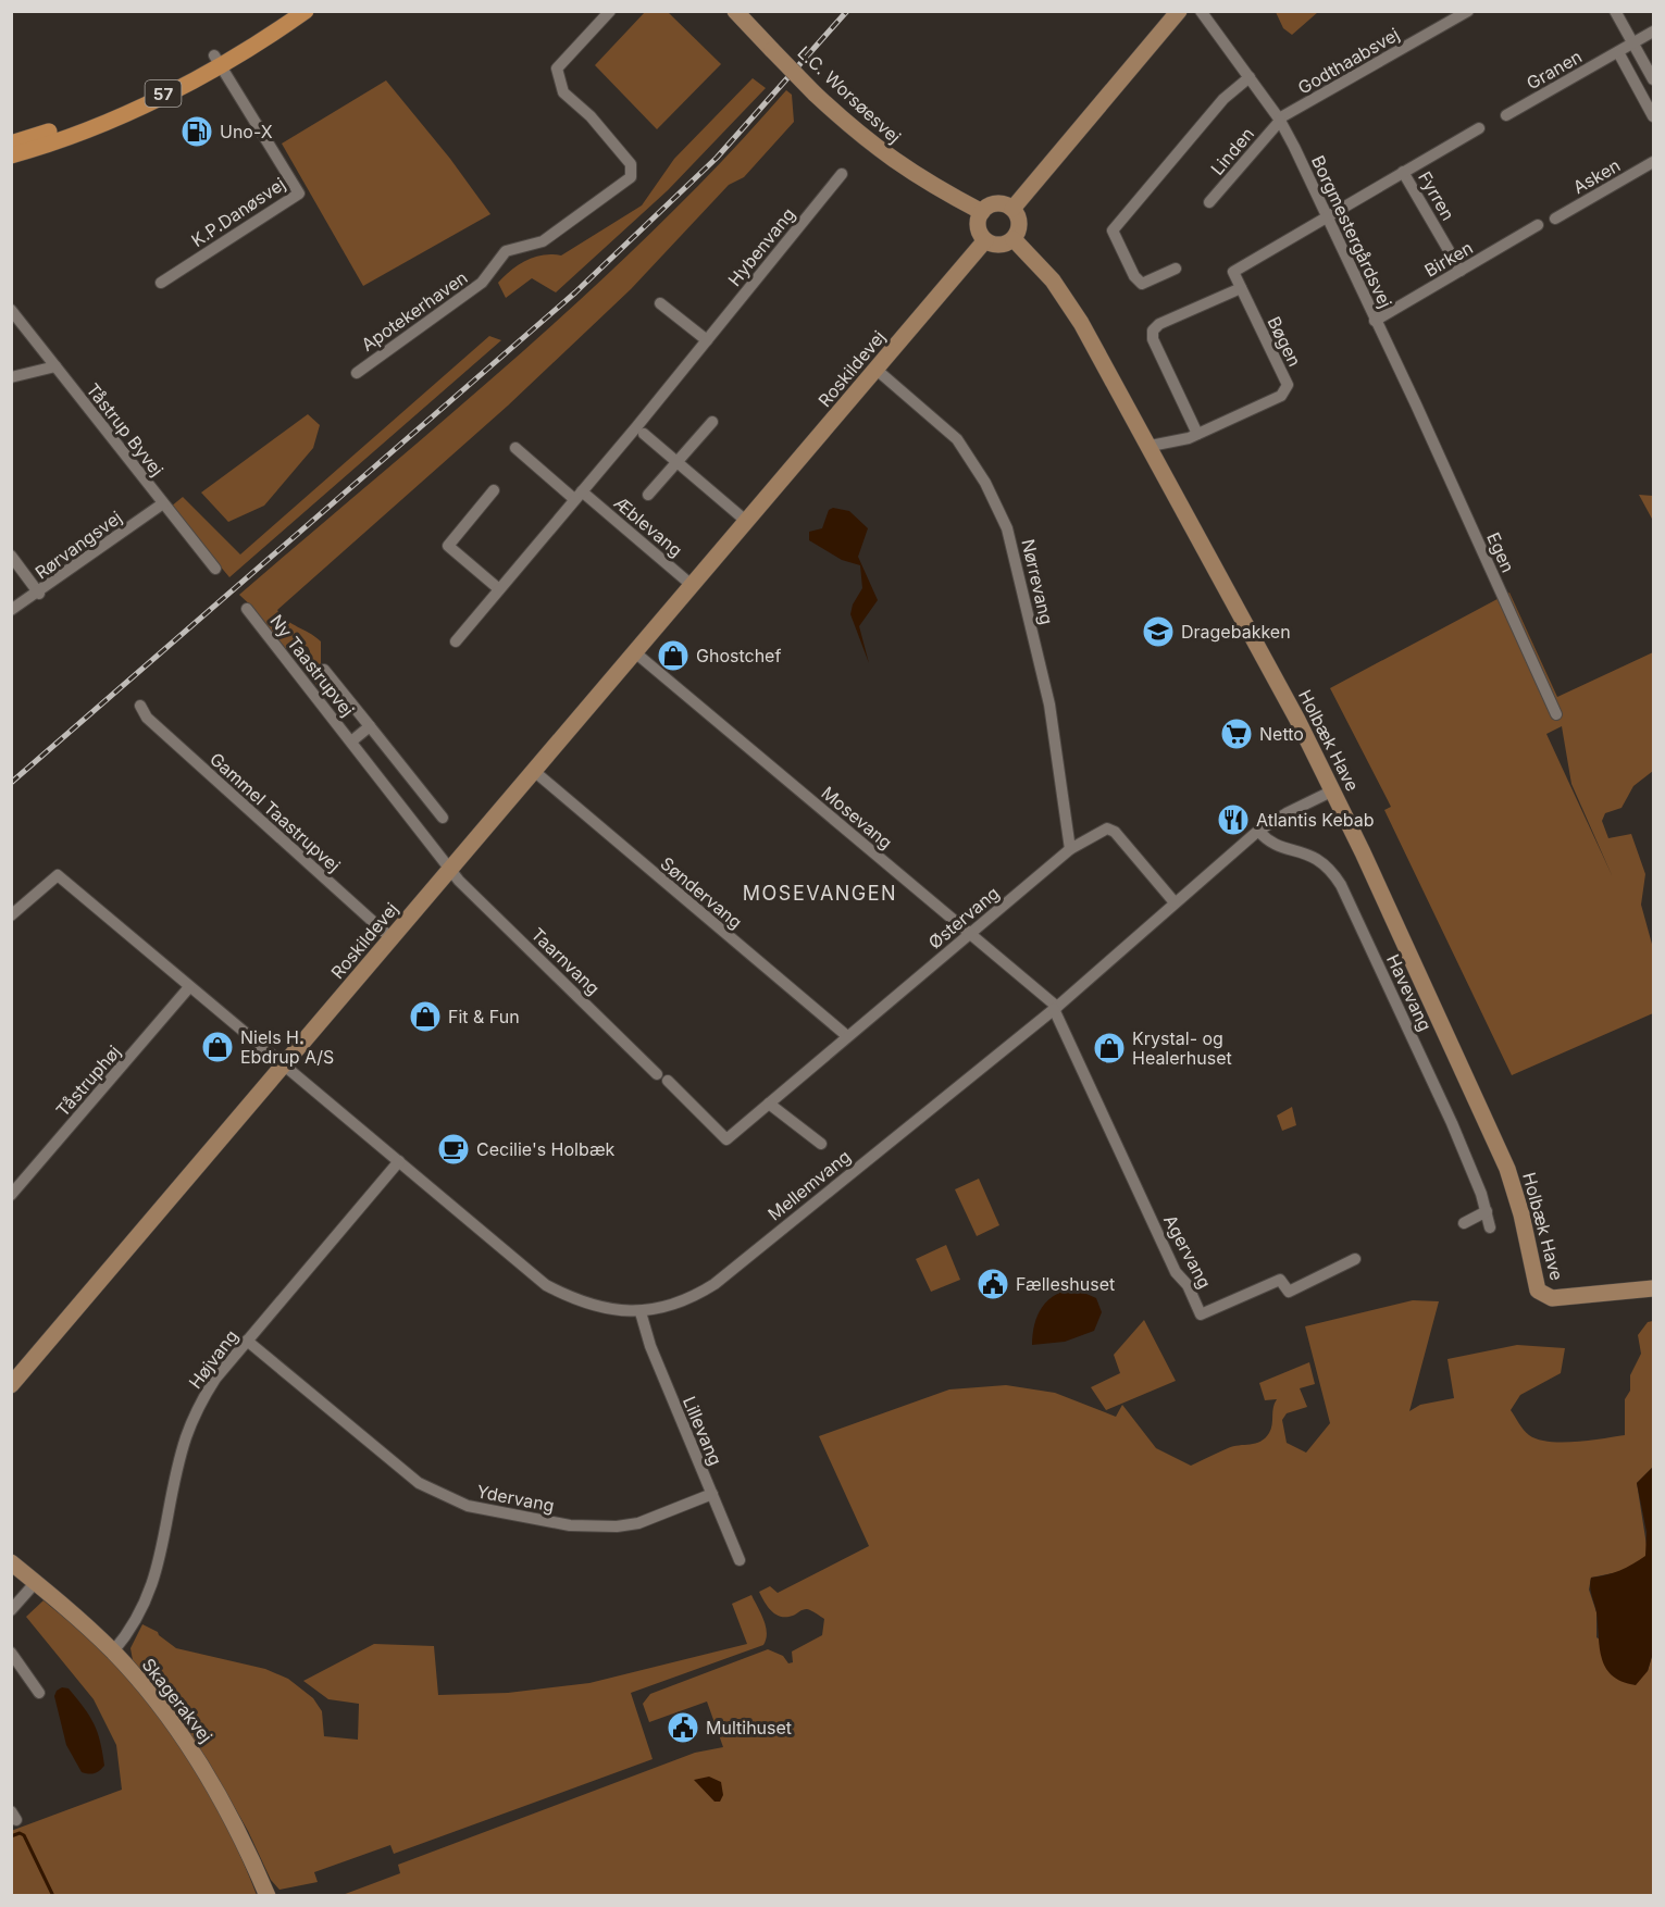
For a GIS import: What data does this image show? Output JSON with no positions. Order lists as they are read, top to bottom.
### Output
{
  "streets": {
    "main road": ["57"],
    "street": [
      "Godthaabsvej",
      "Granen",
      "L.C. Worsøesvej",
      "Linden",
      "Asken",
      "Fyrren",
      "K.P.Danøsvej",
      "Borgmestergårdsvej",
      "Hybenvang",
      "Birken",
      "Apotekerhaven",
      "Bøgen",
      "Roskildevej",
      "Tåstrup Byvej",
      "Æblevang",
      "Rørvangsvej",
      "Egen",
      "Nørrevang",
      "Ny Taastrupvej",
      "Holbæk Have",
      "Gammel Taastrupvej",
      "Mosevang",
      "Søndervang",
      "Østervang",
      "Taarnvang",
      "Havevang",
      "Tåstruphøj",
      "Mellemvang",
      "Agervang",
      "Højvang",
      "Lillevang",
      "Ydervang",
      "Skagerakvej"
    ]
  },
  "crossings": [
    ["Godthaabsvej", "Linden"],
    ["Godthaabsvej", "Borgmestergårdsvej"],
    ["57", "K.P.Danøsvej"],
    ["L.C. Worsøesvej", "Roskildevej"],
    ["L.C. Worsøesvej", "Holbæk Have"],
    ["Linden", "Borgmestergårdsvej"],
    ["Fyrren", "Borgmestergårdsvej"],
    ["Fyrren", "Birken"],
    ["Borgmestergårdsvej", "Birken"],
    ["Borgmestergårdsvej", "Egen"],
    ["Hybenvang", "Æblevang"],
    ["Bøgen", "Holbæk Have"],
    ["Roskildevej", "Æblevang"],
    ["Roskildevej", "Nørrevang"],
    ["Roskildevej", "Ny Taastrupvej"],
    ["Roskildevej", "Holbæk Have"],
    ["Roskildevej", "Gammel Taastrupvej"],
    ["Roskildevej", "Mosevang"],
    ["Roskildevej", "Søndervang"],
    ["Roskildevej", "Taarnvang"],
    ["Roskildevej", "Mellemvang"],
    ["Tåstrup Byvej", "Rørvangsvej"],
    ["Nørrevang", "Østervang"],
    ["Ny Taastrupvej", "Taarnvang"],
    ["Holbæk Have", "Mellemvang"],
    ["Mosevang", "Østervang"],
    ["Mosevang", "Mellemvang"],
    ["Mosevang", "Agervang"],
    ["Søndervang", "Østervang"],
    ["Østervang", "Taarnvang"],
    ["Østervang", "Mellemvang"],
    ["Havevang", "Mellemvang"],
    ["Mellemvang", "Agervang"],
    ["Mellemvang", "Højvang"],
    ["Mellemvang", "Lillevang"],
    ["Højvang", "Ydervang"],
    ["Højvang", "Skagerakvej"],
    ["Lillevang", "Ydervang"]
  ],
  "districts": ["MOSEVANGEN"],
  "places": {
    "fuel station": ["Uno-X"],
    "school or university": ["Dragebakken"],
    "shop": [
      "Ghostchef",
      "Fit & Fun",
      "Niels H. Ebdrup A/S",
      "Krystal- og Healerhuset"
    ],
    "supermarket": ["Netto"],
    "restaurant": ["Atlantis Kebab"],
    "cafe": ["Cecilie's Holbæk"],
    "public building": ["Fælleshuset", "Multihuset"]
  }
}
